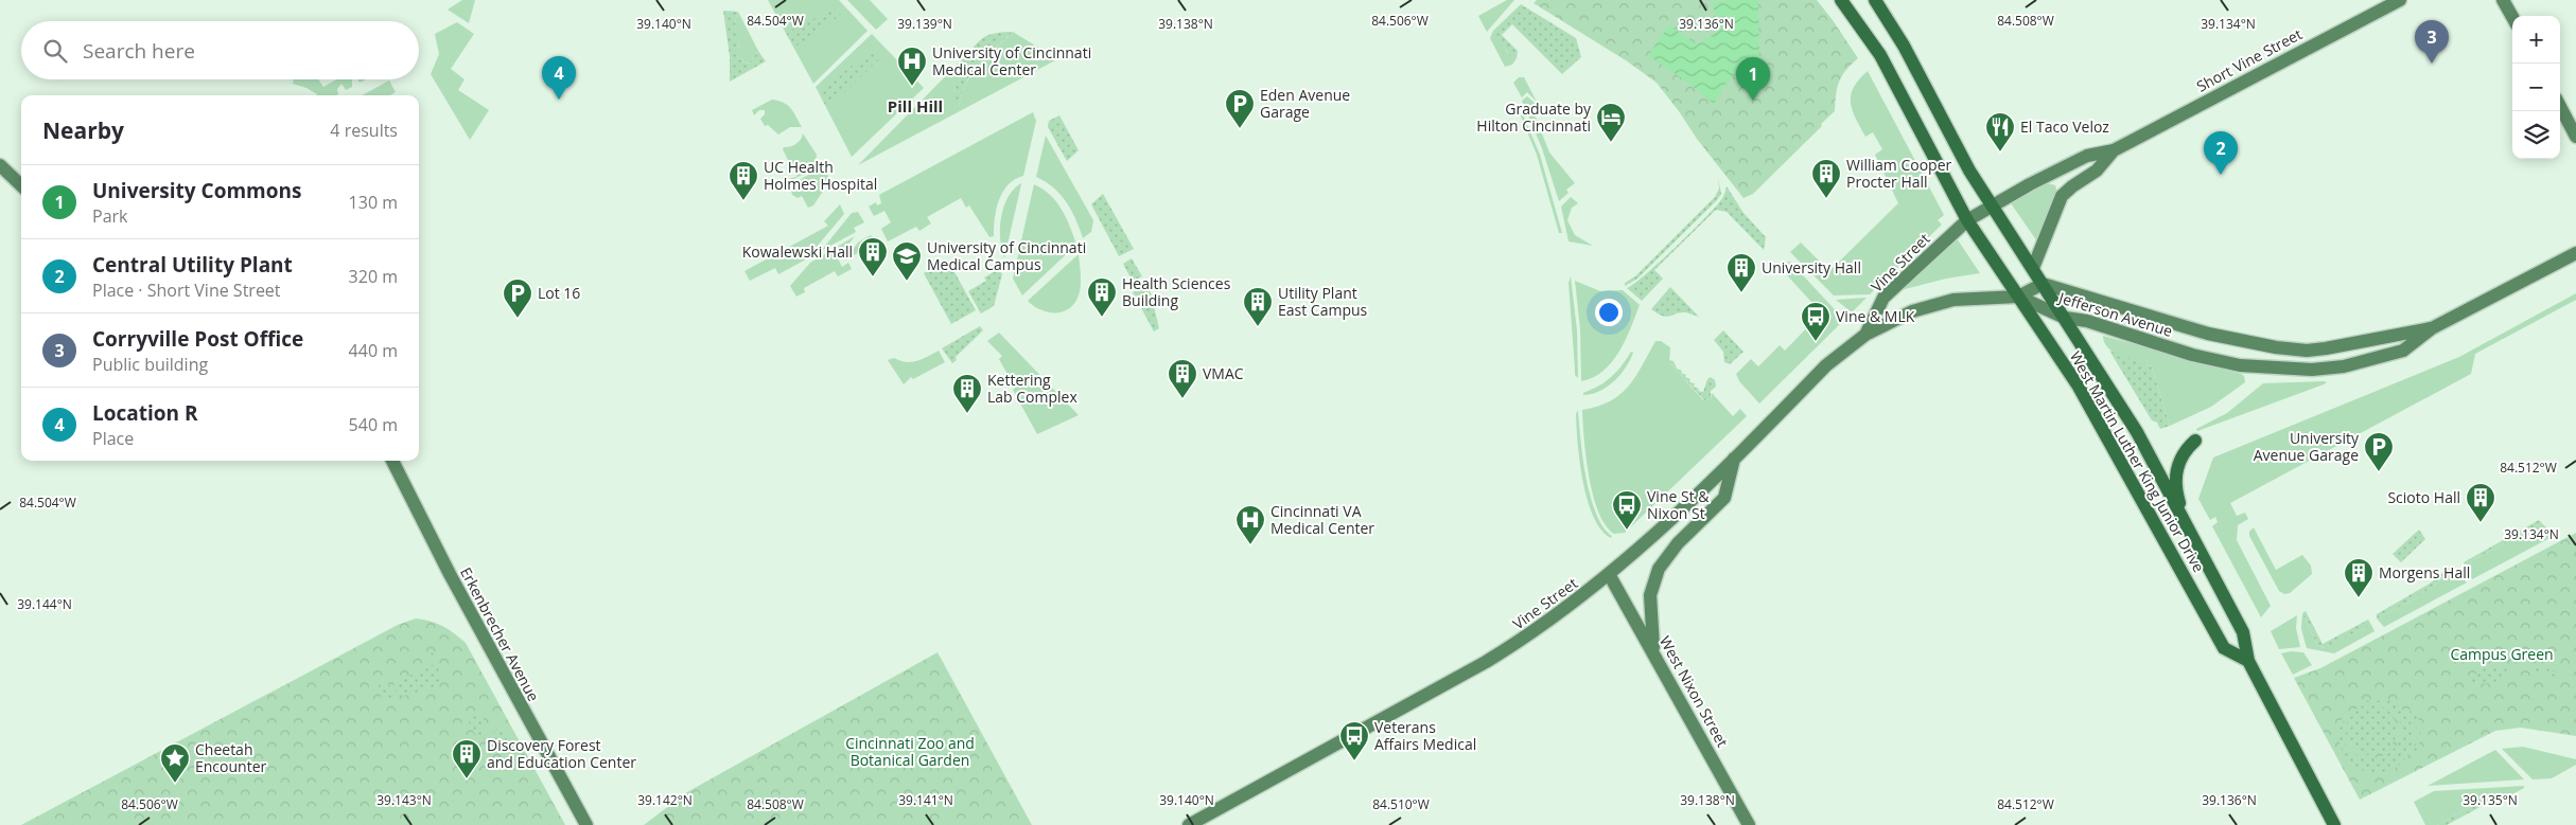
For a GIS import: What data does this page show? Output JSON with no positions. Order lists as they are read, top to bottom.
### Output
{
  "streets": {
    "main road": [
      "Short Vine Street",
      "Vine Street",
      "Jefferson Avenue",
      "West Martin Luther King Junior Drive",
      "Erkenbrecher Avenue",
      "West Nixon Street"
    ]
  },
  "crossings": [
    ["Short Vine Street", "Vine Street"],
    ["Short Vine Street", "West Martin Luther King Junior Drive"],
    ["Vine Street", "Jefferson Avenue"],
    ["Vine Street", "West Martin Luther King Junior Drive"],
    ["Vine Street", "West Nixon Street"],
    ["Jefferson Avenue", "West Martin Luther King Junior Drive"]
  ],
  "districts": ["Pill Hill"],
  "parks": ["Campus Green", "Cincinnati Zoo and Botanical Garden"],
  "places": {
    "hospital": ["University of Cincinnati Medical Center", "Cincinnati VA Medical Center"],
    "parking": ["Eden Avenue Garage", "Lot 16", "University Avenue Garage"],
    "hotel": ["Graduate by Hilton Cincinnati"],
    "restaurant": ["El Taco Veloz"],
    "building": [
      "William Cooper Procter Hall",
      "UC Health Holmes Hospital",
      "Kowalewski Hall",
      "University Hall",
      "Health Sciences Building",
      "Utility Plant East Campus",
      "VMAC",
      "Kettering Lab Complex",
      "Scioto Hall",
      "Morgens Hall",
      "Discovery Forest and Education Center"
    ],
    "school or university": ["University of Cincinnati Medical Campus"],
    "bus stop": ["Vine & MLK", "Vine St & Nixon St", "Veterans Affairs Medical"],
    "place": ["Cheetah Encounter"]
  },
  "page": {
    "map_buttons": ["+", "−"],
    "pins": [
      "3",
      "4",
      "1",
      "2"
    ],
    "search": "Search here",
    "heading": ["Nearby", "4 results"],
    "list": [
      {
        "mark": "1",
        "name": "University Commons",
        "note": "Park",
        "value": "130 m"
      },
      {
        "mark": "2",
        "name": "Central Utility Plant",
        "note": "Place · Short Vine Street",
        "value": "320 m"
      },
      {
        "mark": "3",
        "name": "Corryville Post Office",
        "note": "Public building",
        "value": "440 m"
      },
      {
        "mark": "4",
        "name": "Location R",
        "note": "Place",
        "value": "540 m"
      }
    ]
  },
  "coordinates": [
    "84.504°W",
    "84.506°W",
    "84.508°W",
    "39.140°N",
    "39.139°N",
    "39.138°N",
    "39.136°N",
    "39.134°N",
    "84.512°W",
    "39.144°N",
    "39.143°N",
    "39.142°N",
    "39.141°N",
    "39.135°N",
    "84.510°W"
  ]
}
